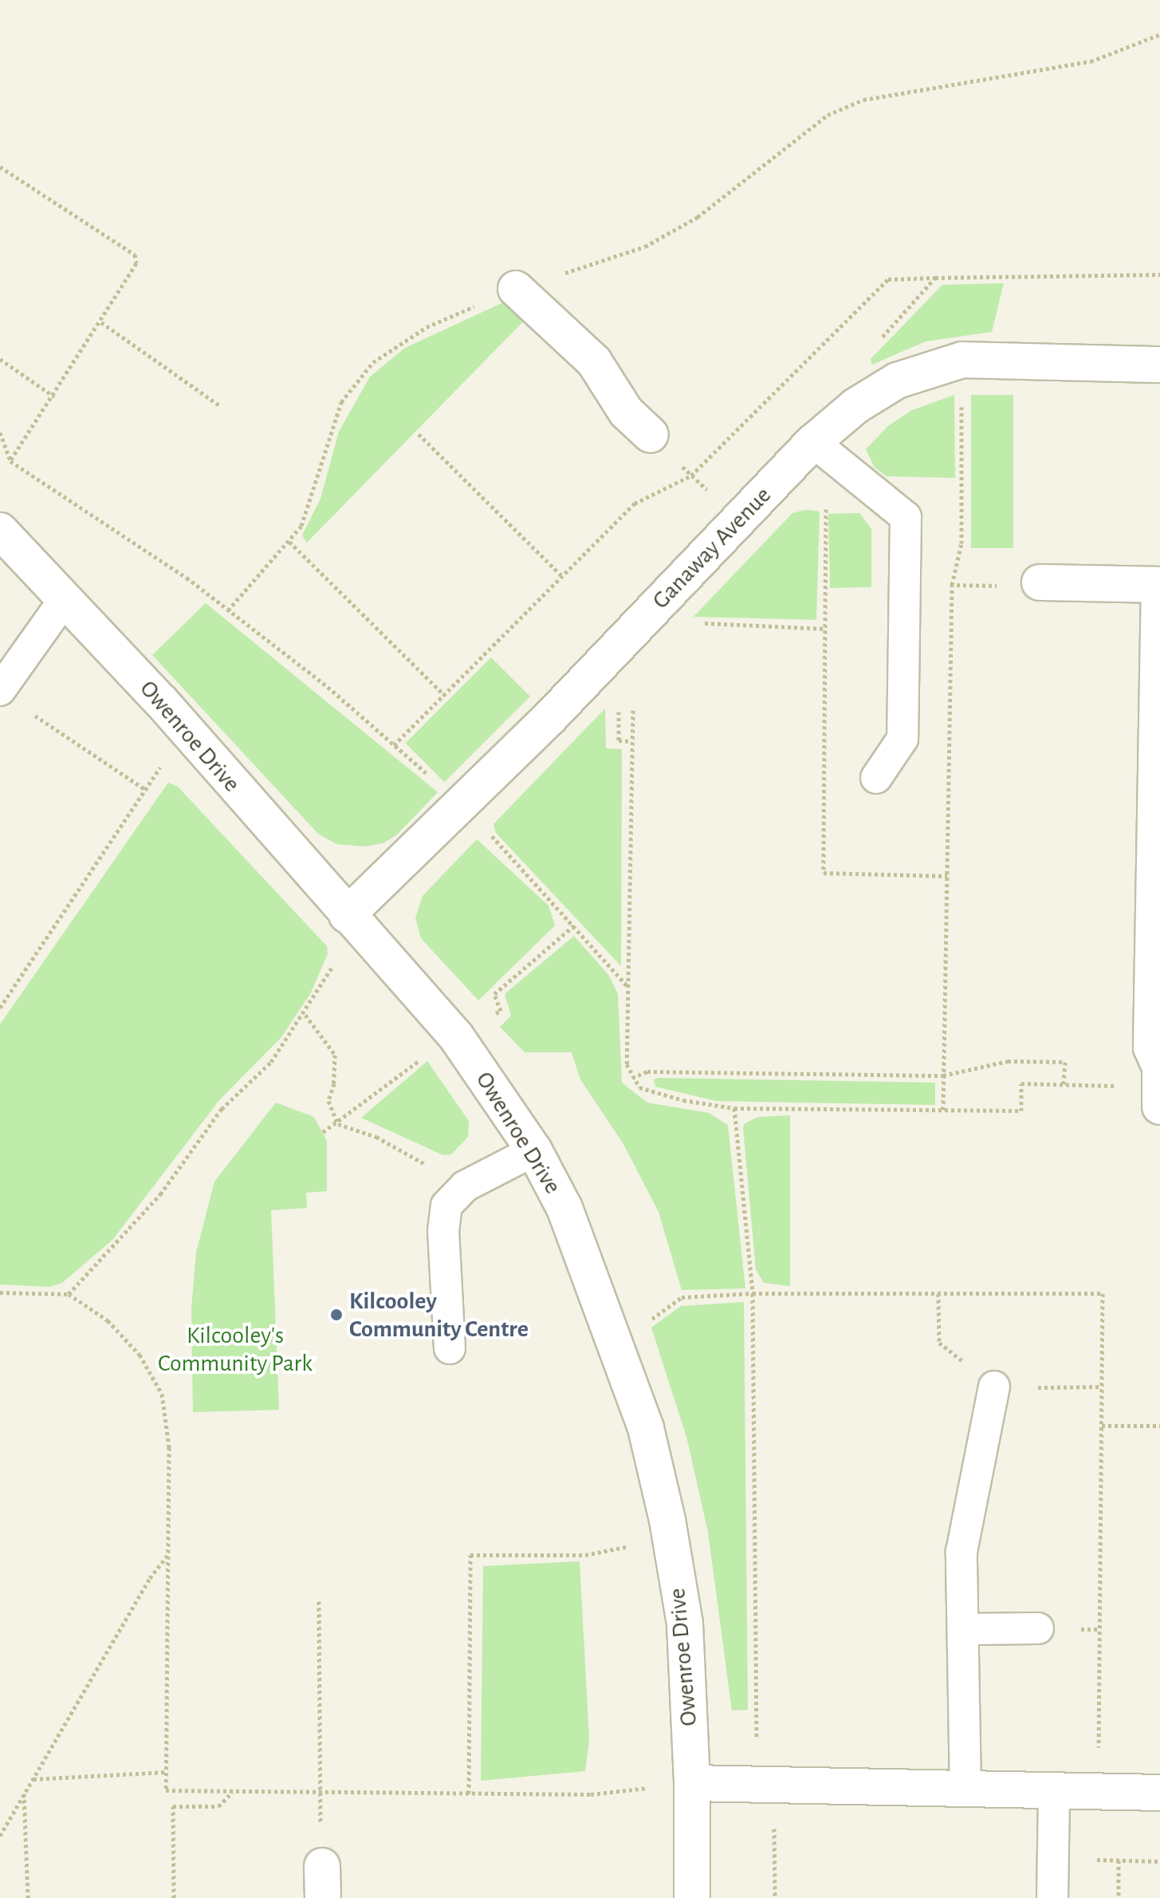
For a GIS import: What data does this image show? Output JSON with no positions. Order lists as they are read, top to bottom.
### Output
{
  "streets": {
    "street": ["Ganaway Avenue", "Owenroe Drive"]
  },
  "crossings": [
    ["Ganaway Avenue", "Owenroe Drive"]
  ],
  "parks": ["Kilcooley's Community Park"],
  "places": ["Kilcooley Community Centre"]
}
